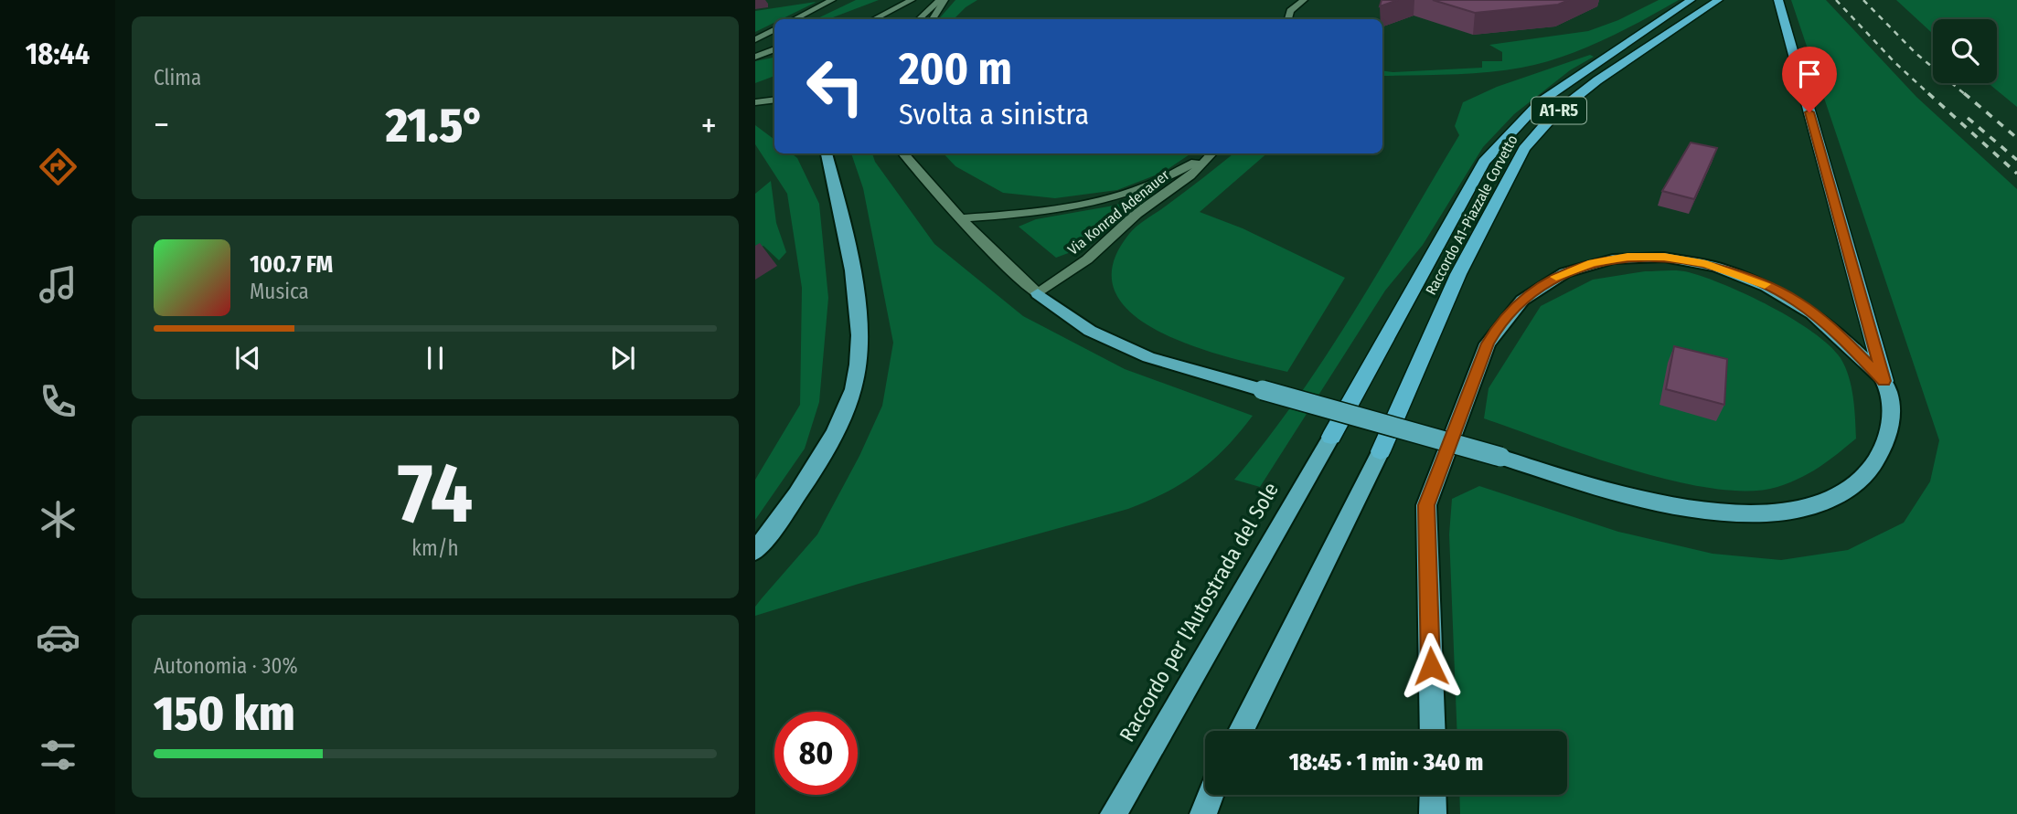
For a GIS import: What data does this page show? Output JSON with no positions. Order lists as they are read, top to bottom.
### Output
{
  "streets": {
    "highway": ["A1-R5", "Raccordo A1-Piazzale Corvetto", "Raccordo per l'Autostrada del Sole"],
    "street": ["Via Konrad Adenauer"]
  },
  "crossings": [
    ["Raccordo A1-Piazzale Corvetto", "Raccordo per l'Autostrada del Sole"]
  ],
  "page": {
    "tabs": "18:44",
    "tile": [
      "Clima",
      ["74", "km/h"],
      ["Autonomia · 30%", "150 km"]
    ],
    "turn": ["200 m", "Svolta a sinistra"],
    "heat": ["−", "21.5°", "+"],
    "song": ["100.7 FM", "Musica"],
    "limit": "80",
    "trip": "18:45 · 1 min · 340 m"
  }
}
